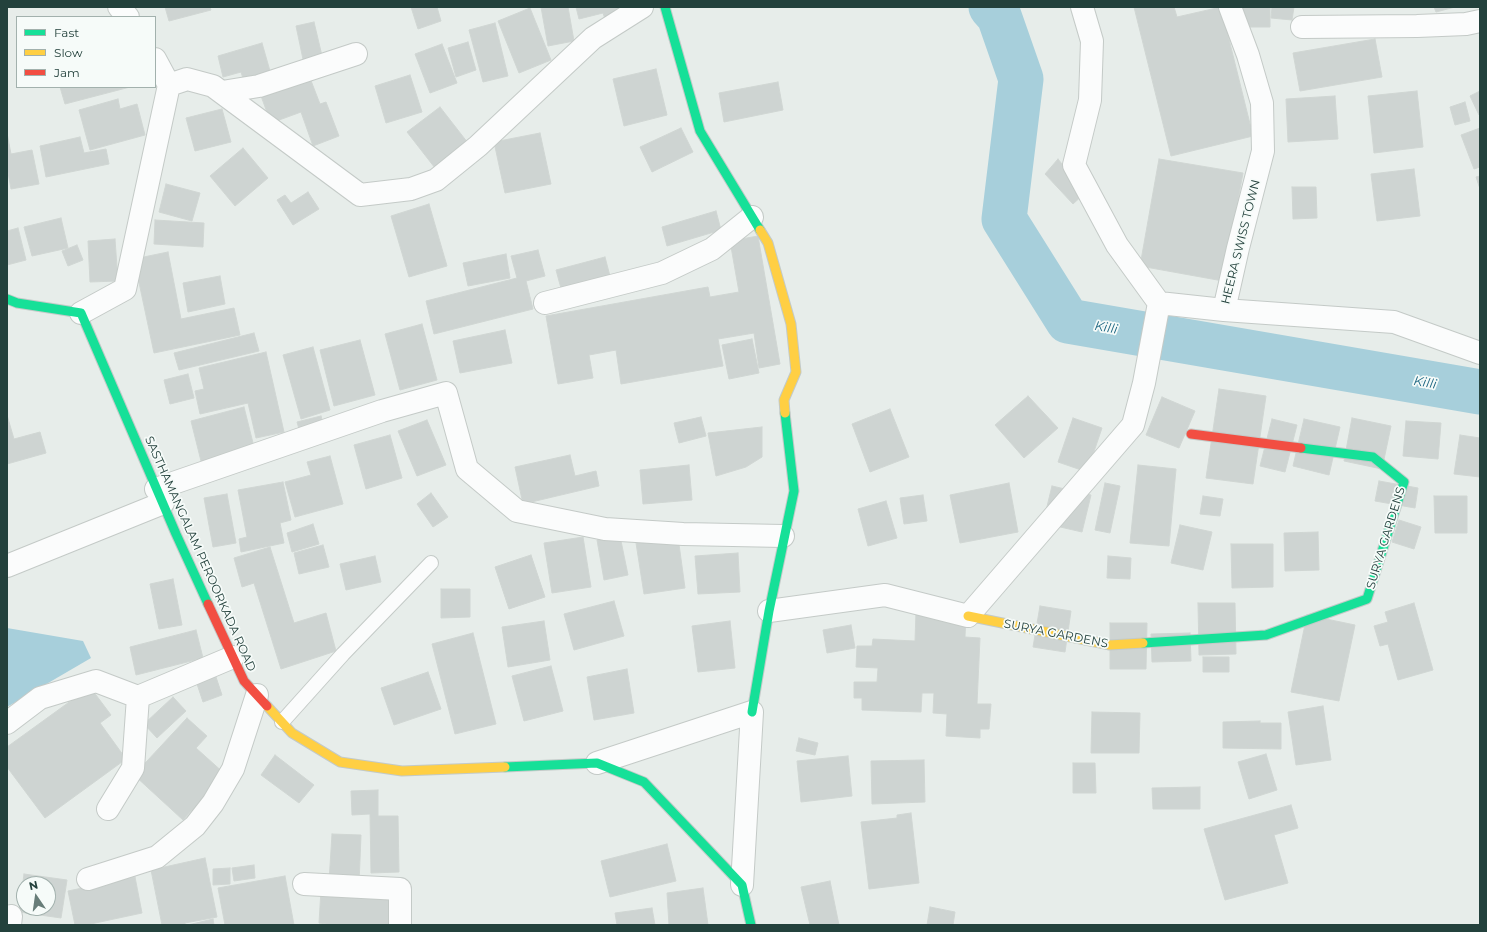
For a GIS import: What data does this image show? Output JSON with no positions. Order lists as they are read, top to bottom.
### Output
{
  "streets": {
    "street": ["HEERA SWISS TOWN", "SURYA GARDENS", "SASTHAMANGALAM PEROORKADA ROAD"]
  },
  "water": ["Killi"],
  "legend": ["Fast", "Slow", "Jam"],
  "north": "top"
}
